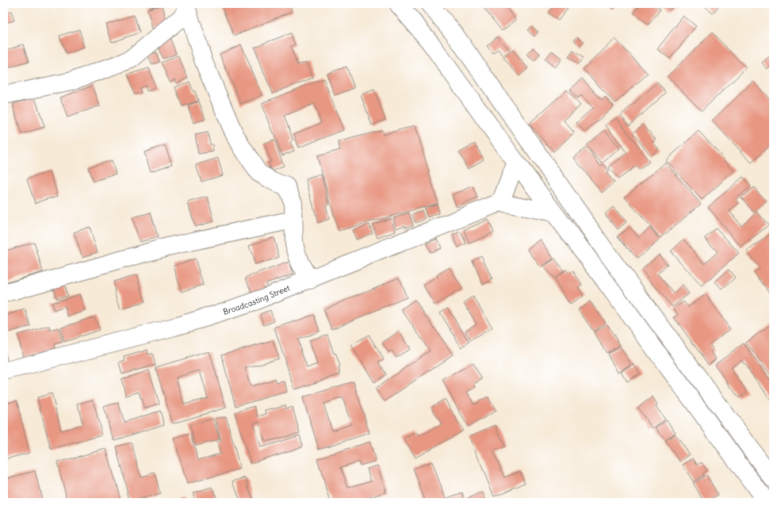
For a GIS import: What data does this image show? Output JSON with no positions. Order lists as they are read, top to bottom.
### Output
{
  "streets": {
    "main road": ["Broadcasting Street"]
  }
}
